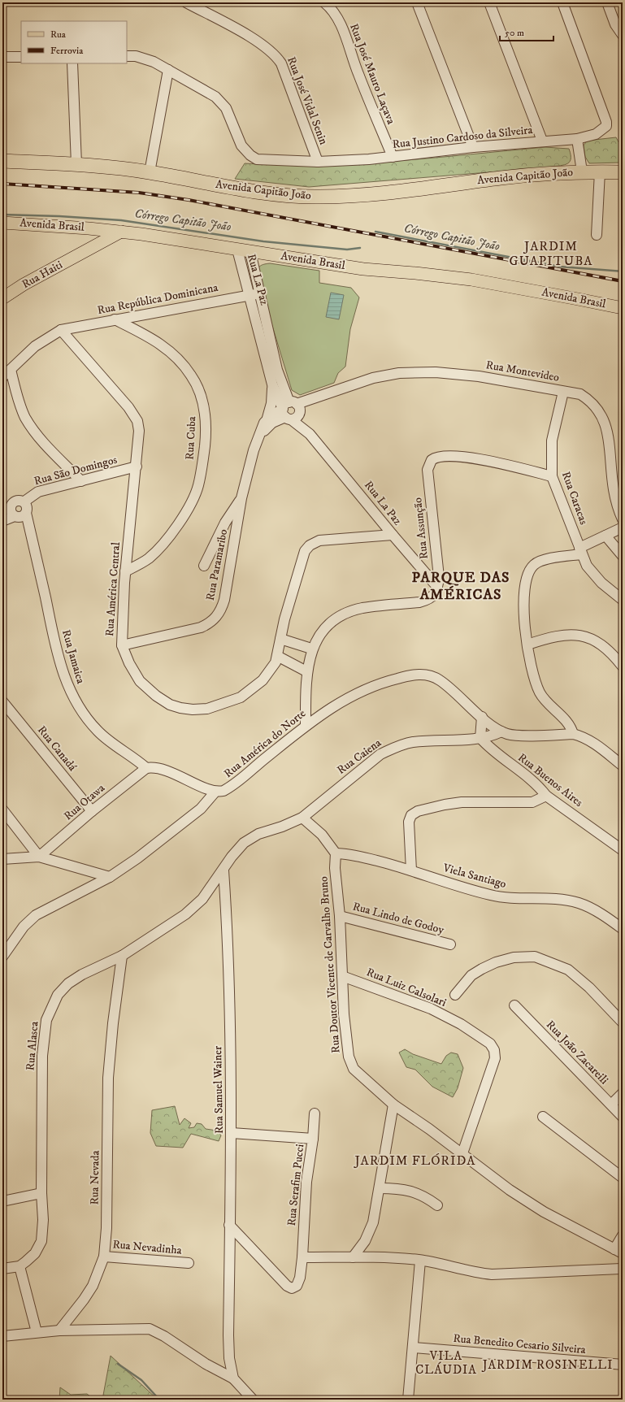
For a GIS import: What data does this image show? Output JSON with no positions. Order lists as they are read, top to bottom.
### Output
{
  "streets": {
    "highway": ["Avenida Capitão João"],
    "main road": ["Avenida Brasil", "Rua Haiti"],
    "street": [
      "Rua José Mauro Laçava",
      "Rua José Vidal Senin",
      "Rua Justino Cardoso da Silveira",
      "Rua La Paz",
      "Rua República Dominicana",
      "Rua Montevideo",
      "Rua Cuba",
      "Rua São Domingos",
      "Rua Caracas",
      "Rua Assunção",
      "Rua Paramaribo",
      "Rua América Central",
      "Rua Jamaica",
      "Rua América do Norte",
      "Rua Canadá",
      "Rua Caiena",
      "Rua Buenos Aires",
      "Rua Otawa",
      "Viela Santiago",
      "Rua Lindo de Godoy",
      "Rua Doutor Vicente de Carvalho Bruno",
      "Rua Luiz Calsolari",
      "Rua Alasca",
      "Rua João Zacareili",
      "Rua Samuel Wainer",
      "Rua Nevada",
      "Rua Serafim Pucci",
      "Rua Nevadinha",
      "Rua Benedito Cesario Silveira"
    ]
  },
  "crossings": [
    ["Rua José Mauro Laçava", "Rua Justino Cardoso da Silveira"],
    ["Rua José Vidal Senin", "Rua Justino Cardoso da Silveira"],
    ["Avenida Brasil", "Rua Haiti"],
    ["Avenida Brasil", "Rua La Paz"],
    ["Rua La Paz", "Rua República Dominicana"],
    ["Rua La Paz", "Rua Montevideo"],
    ["Rua La Paz", "Rua Assunção"],
    ["Rua La Paz", "Rua Paramaribo"],
    ["Rua La Paz", "Rua América Central"],
    ["Rua República Dominicana", "Rua Cuba"],
    ["Rua República Dominicana", "Rua América Central"],
    ["Rua Montevideo", "Rua Caracas"],
    ["Rua Montevideo", "Rua Paramaribo"],
    ["Rua Cuba", "Rua América Central"],
    ["Rua São Domingos", "Rua América Central"],
    ["Rua São Domingos", "Rua Jamaica"],
    ["Rua Caracas", "Rua Assunção"],
    ["Rua Paramaribo", "Rua América Central"],
    ["Rua Jamaica", "Rua Otawa"],
    ["Rua América do Norte", "Rua Caiena"],
    ["Rua Canadá", "Rua Otawa"],
    ["Rua Caiena", "Rua Buenos Aires"],
    ["Viela Santiago", "Rua Doutor Vicente de Carvalho Bruno"],
    ["Rua Lindo de Godoy", "Rua Doutor Vicente de Carvalho Bruno"],
    ["Rua Doutor Vicente de Carvalho Bruno", "Rua Luiz Calsolari"],
    ["Rua Alasca", "Rua Samuel Wainer"],
    ["Rua Alasca", "Rua Nevada"],
    ["Rua Samuel Wainer", "Rua Serafim Pucci"],
    ["Rua Nevada", "Rua Nevadinha"]
  ],
  "districts": [
    "JARDIM GUAPITUBA",
    "PARQUE DAS AMÉRICAS",
    "JARDIM FLÓRIDA",
    "VILA CLÁUDIA",
    "JARDIM ROSINELLI"
  ],
  "water": ["Córrego Capitão João"],
  "legend": ["Rua", "Ferrovia"],
  "scale_bar": "50 m"
}
